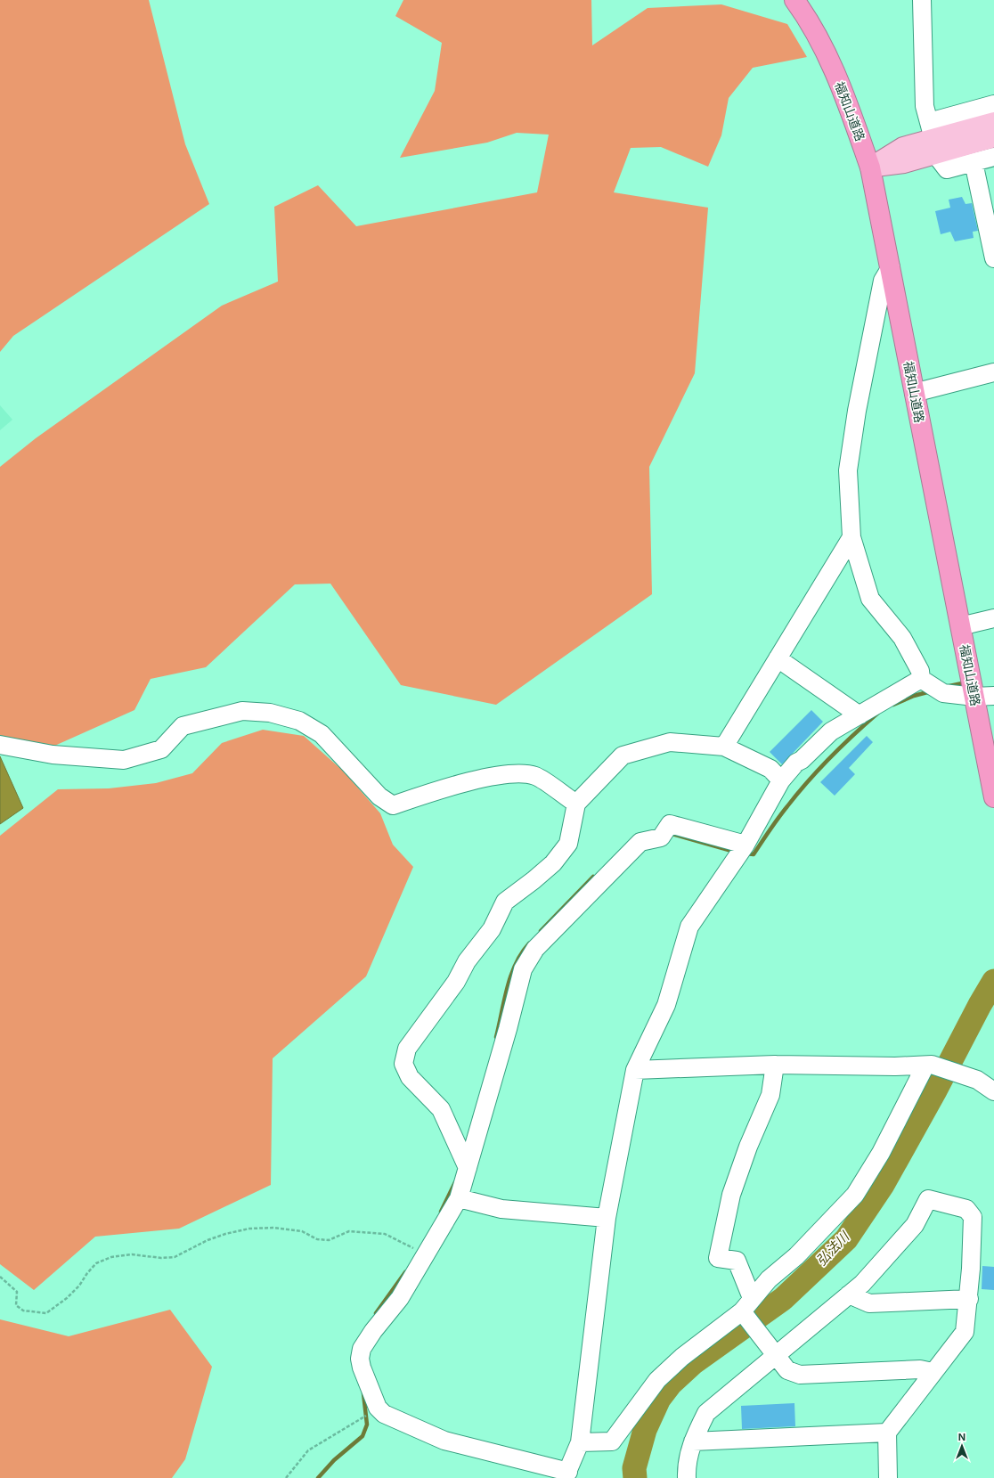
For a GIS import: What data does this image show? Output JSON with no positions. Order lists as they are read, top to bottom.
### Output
{
  "streets": {
    "highway": ["福知山道路"]
  },
  "water": ["弘法川"],
  "north": "top"
}
